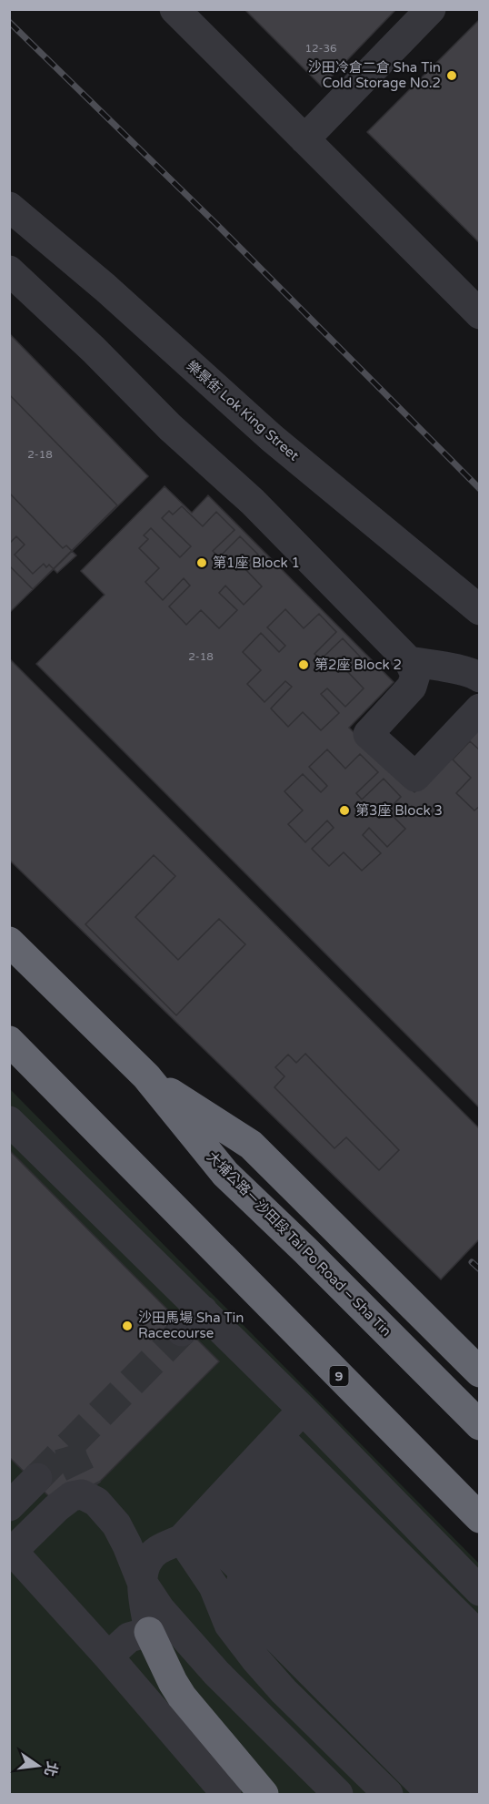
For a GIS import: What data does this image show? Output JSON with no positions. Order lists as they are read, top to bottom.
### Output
{
  "streets": {
    "highway": ["大埔公路－沙田段 Tai Po Road – Sha Tin", "9"],
    "street": ["樂景街 Lok King Street"]
  },
  "places": [
    "沙田冷倉二倉 Sha Tin Cold Storage No.2",
    "第1座 Block 1",
    "第2座 Block 2",
    "第3座 Block 3",
    "沙田馬場 Sha Tin Racecourse"
  ],
  "house_numbers": ["12-36", "2-18", "2-18"],
  "north": "right"
}
